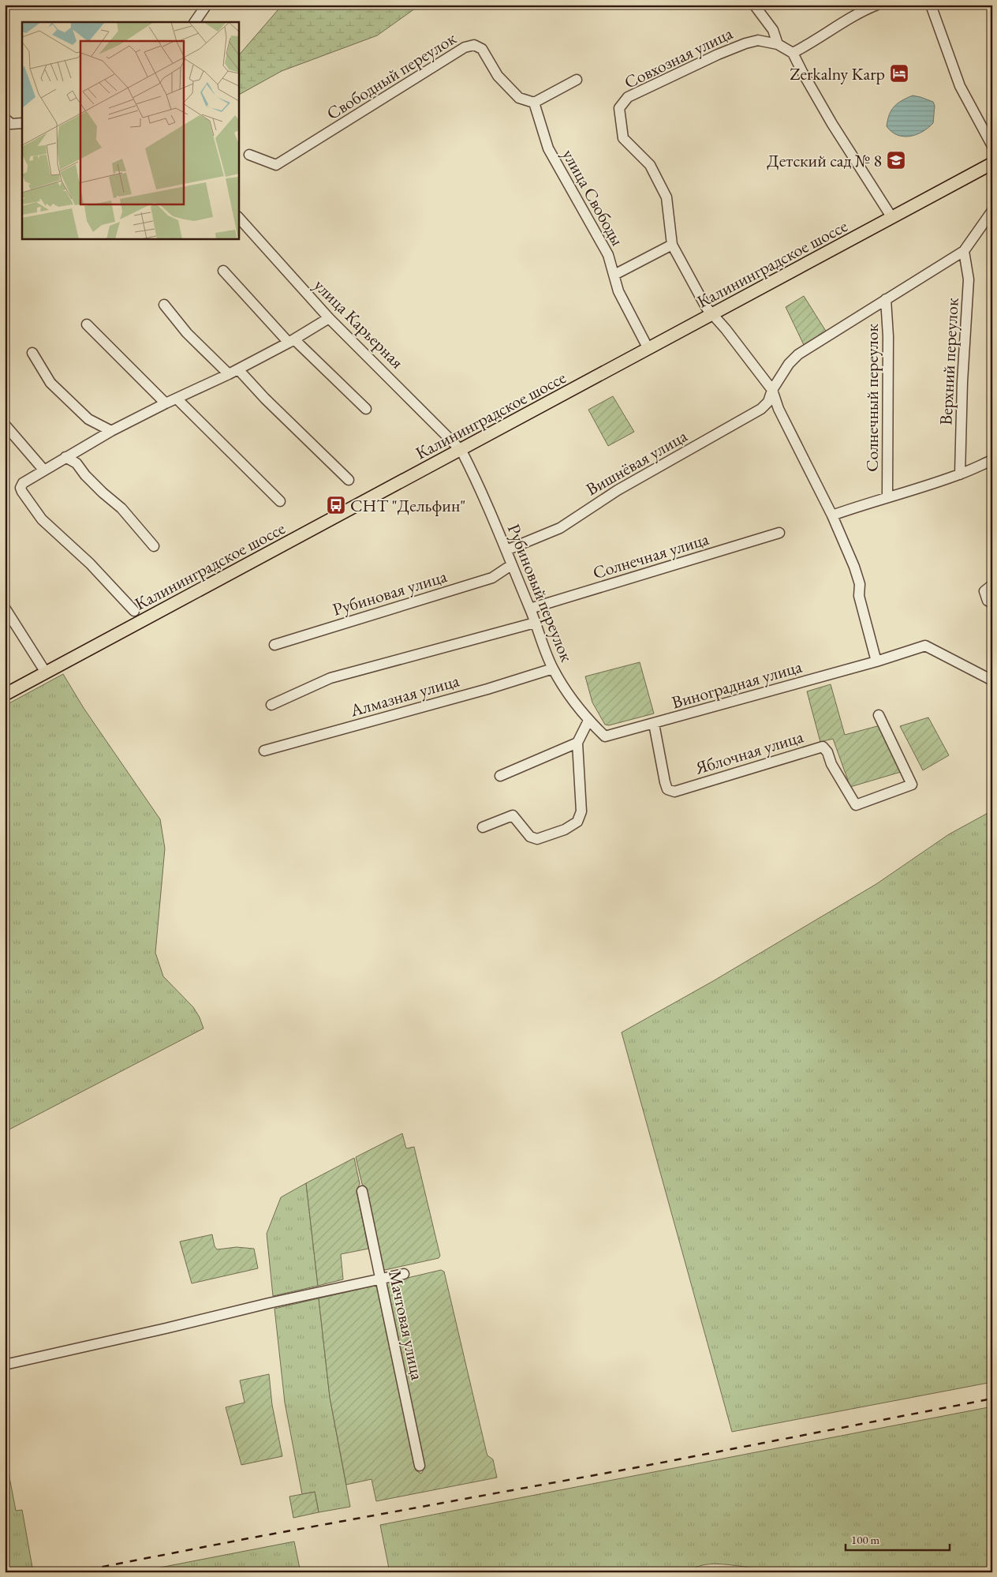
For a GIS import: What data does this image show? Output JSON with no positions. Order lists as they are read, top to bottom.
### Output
{
  "streets": {
    "main road": ["Калининградское шоссе"],
    "street": [
      "Совхозная улица",
      "Свободный переулок",
      "улица Свободы",
      "улица Карьерная",
      "Верхний переулок",
      "Солнечный переулок",
      "Вишнёвая улица",
      "Солнечная улица",
      "Рубиновая улица",
      "Рубиновый переулок",
      "Виноградная улица",
      "Алмазная улица",
      "Яблочная улица",
      "Мачтовая улица"
    ]
  },
  "crossings": [
    ["Совхозная улица", "Калининградское шоссе"],
    ["Совхозная улица", "Вишнёвая улица"],
    ["Совхозная улица", "Виноградная улица"],
    ["Свободный переулок", "улица Свободы"],
    ["улица Свободы", "Калининградское шоссе"],
    ["Калининградское шоссе", "улица Карьерная"],
    ["Калининградское шоссе", "Рубиновый переулок"],
    ["улица Карьерная", "Рубиновый переулок"],
    ["Верхний переулок", "Вишнёвая улица"],
    ["Солнечный переулок", "Вишнёвая улица"],
    ["Вишнёвая улица", "Рубиновый переулок"],
    ["Солнечная улица", "Рубиновый переулок"],
    ["Рубиновая улица", "Рубиновый переулок"],
    ["Рубиновый переулок", "Виноградная улица"],
    ["Рубиновый переулок", "Алмазная улица"],
    ["Виноградная улица", "Яблочная улица"]
  ],
  "places": {
    "hotel": ["Zerkalny Karp"],
    "school or university": ["Детский сад № 8"],
    "bus stop": ["СНТ \"Дельфин\""]
  },
  "scale_bar": "100 m"
}
